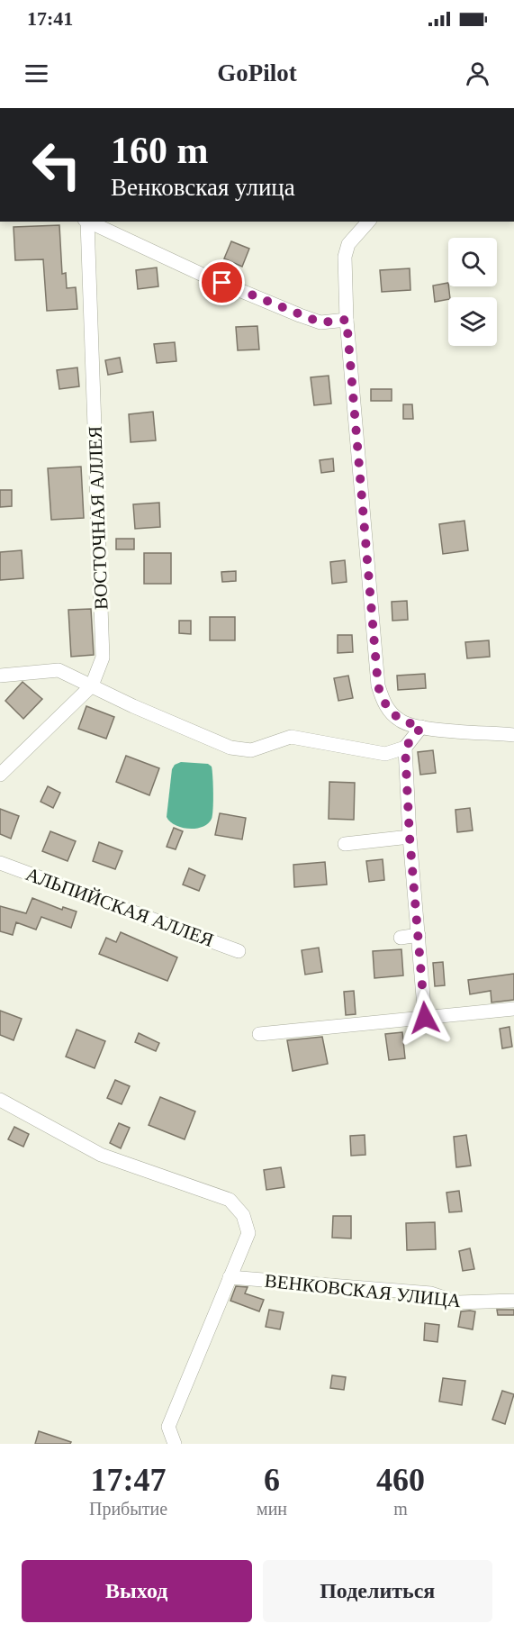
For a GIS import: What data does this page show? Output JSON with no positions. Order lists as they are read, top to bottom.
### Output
{
  "streets": {
    "street": ["ВОСТОЧНАЯ АЛЛЕЯ", "АЛЬПИЙСКАЯ АЛЛЕЯ", "ВЕНКОВСКАЯ УЛИЦА"]
  },
  "page": {
    "status": "17:41",
    "header": "GoPilot",
    "turn": ["160 m", "Венковская улица"],
    "eta": [
      "17:47",
      "Прибытие",
      "6",
      "мин",
      "460",
      "m"
    ],
    "buttons": ["Выход", "Поделиться"]
  }
}
